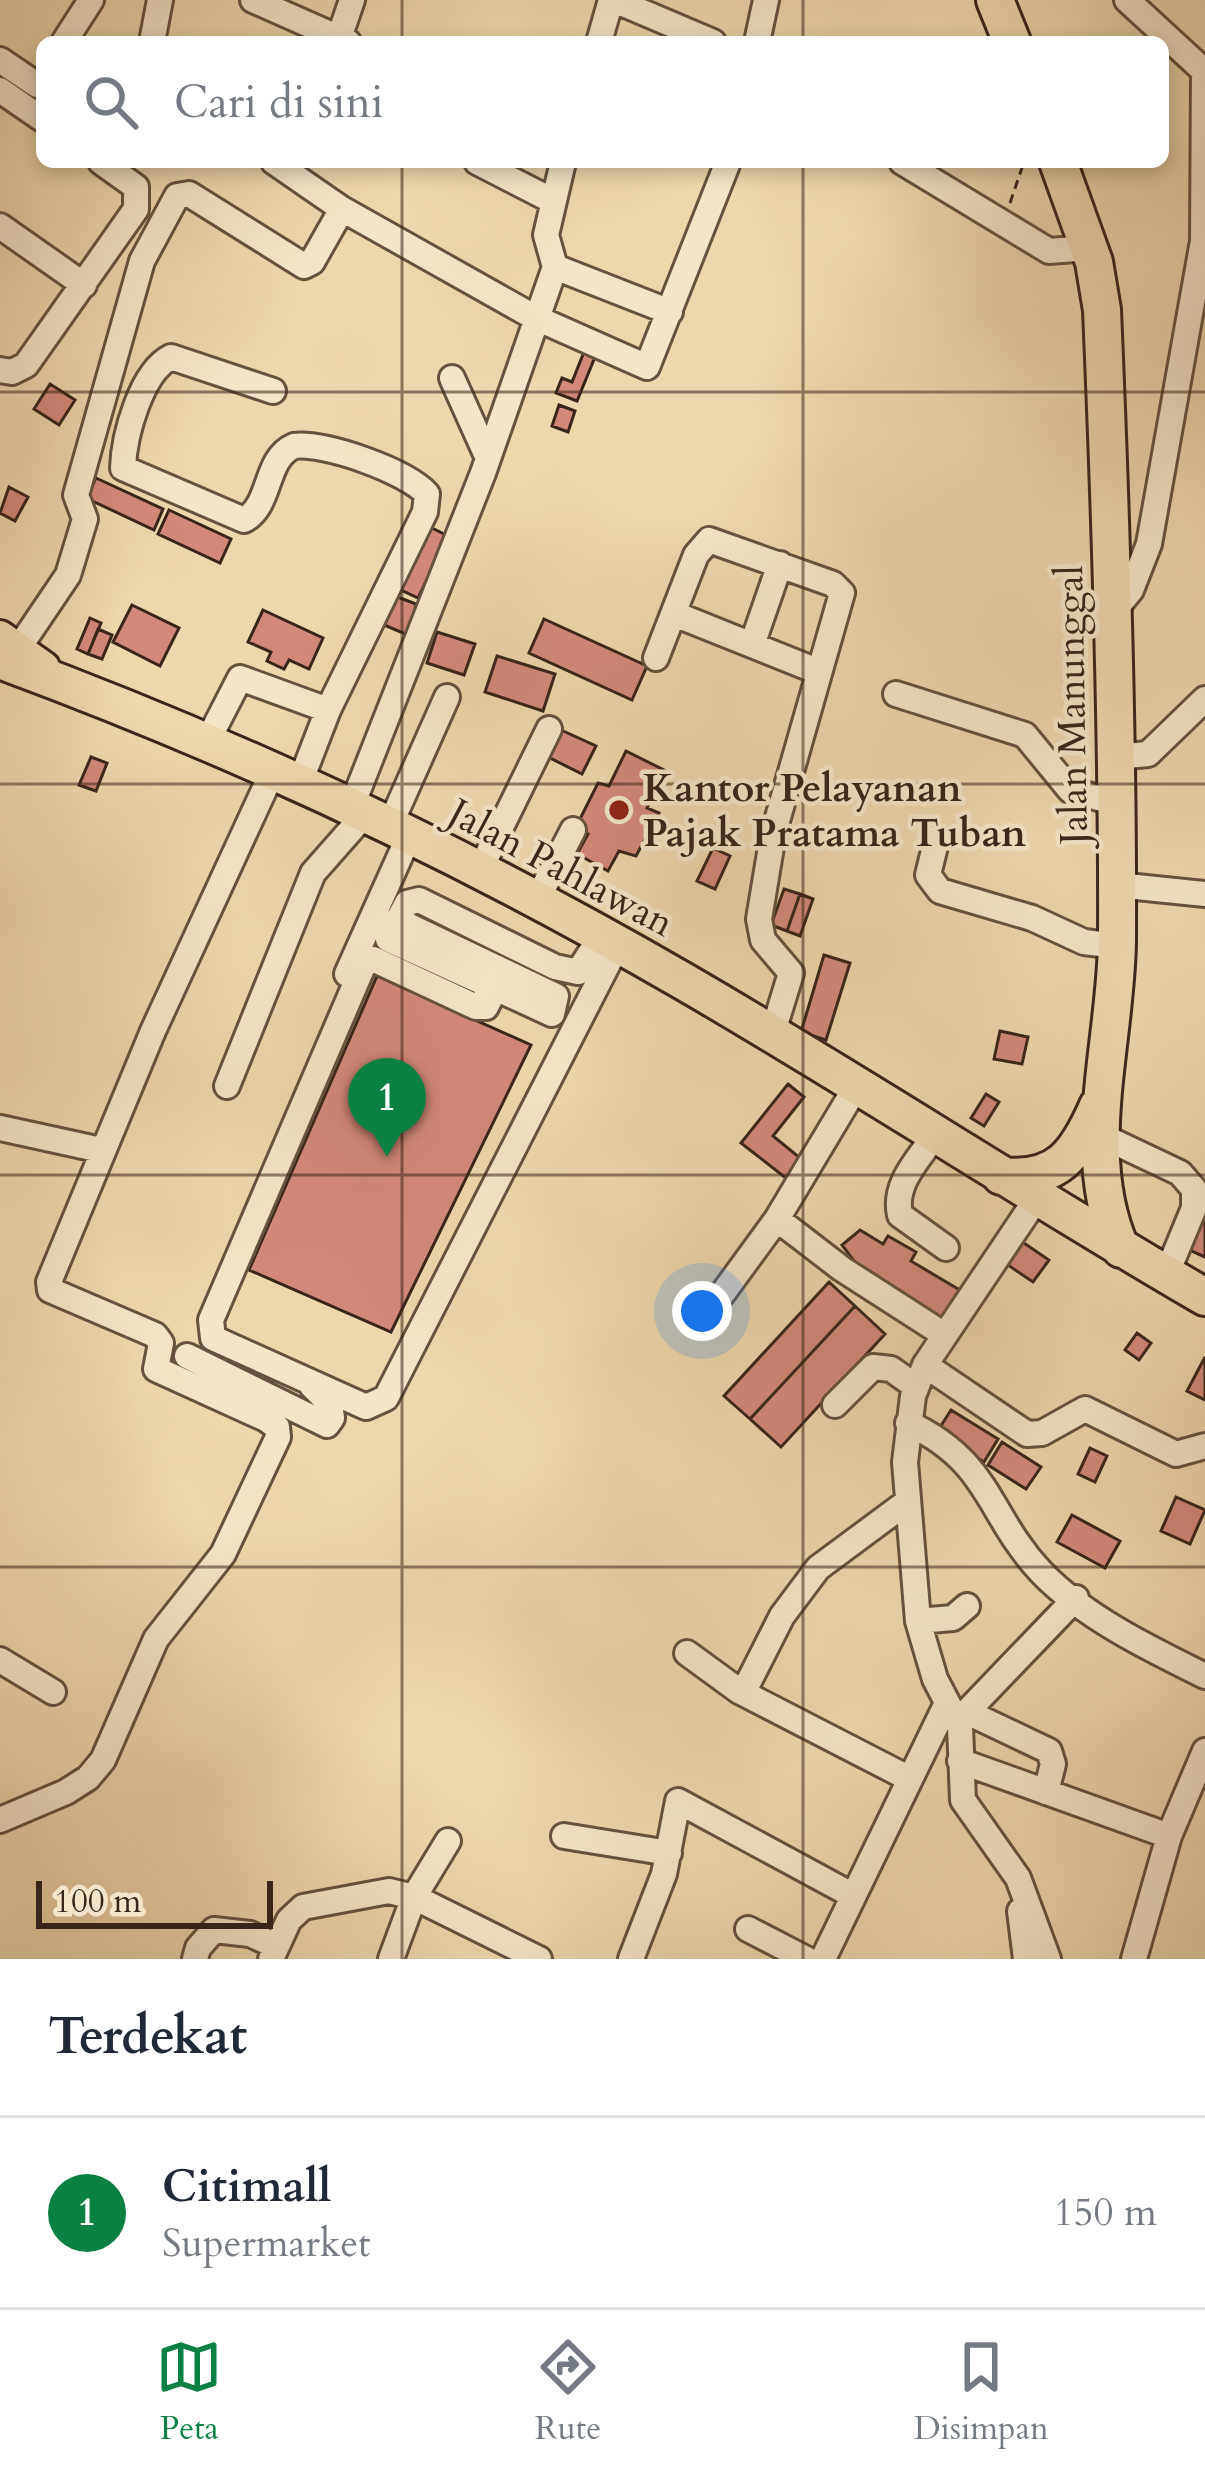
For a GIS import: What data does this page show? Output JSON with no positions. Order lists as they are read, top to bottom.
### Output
{
  "streets": {
    "highway": ["Jalan Manunggal", "Jalan Pahlawan"]
  },
  "crossings": [
    ["Jalan Manunggal", "Jalan Pahlawan"]
  ],
  "places": ["Kantor Pelayanan Pajak Pratama Tuban"],
  "scale_bar": "100 m",
  "page": {
    "search": "Cari di sini",
    "pins": "1",
    "scale": "100 m",
    "heading": "Terdekat",
    "list": [
      {
        "mark": "1",
        "name": "Citimall",
        "note": "Supermarket",
        "value": "150 m"
      }
    ],
    "nav": ["Peta", "Rute", "Disimpan"]
  }
}
